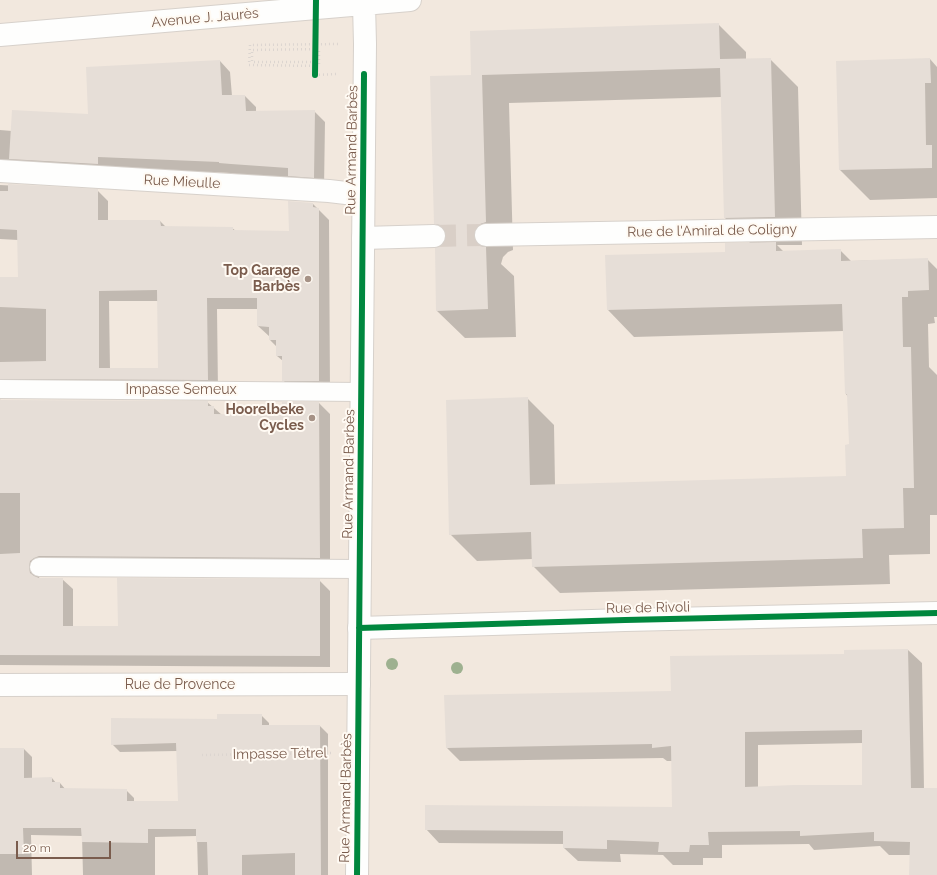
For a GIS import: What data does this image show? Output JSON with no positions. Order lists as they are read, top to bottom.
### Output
{
  "streets": {
    "street": [
      "Avenue J. Jaurès",
      "Rue Armand Barbès",
      "Rue Mieulle",
      "Rue de l'Amiral de Coligny",
      "Rue de Rivoli",
      "Rue de Provence"
    ],
    "lane": ["Impasse Semeux"],
    "path": ["Impasse Tétrel"]
  },
  "crossings": [
    ["Avenue J. Jaurès", "Rue Armand Barbès"],
    ["Rue Armand Barbès", "Rue Mieulle"],
    ["Rue Armand Barbès", "Impasse Semeux"],
    ["Rue Armand Barbès", "Rue de Rivoli"],
    ["Rue Armand Barbès", "Rue de Provence"],
    ["Rue Armand Barbès", "Impasse Tétrel"]
  ],
  "places": ["Top Garage Barbès", "Hoorelbeke Cycles"],
  "scale_bar": "20 m"
}
